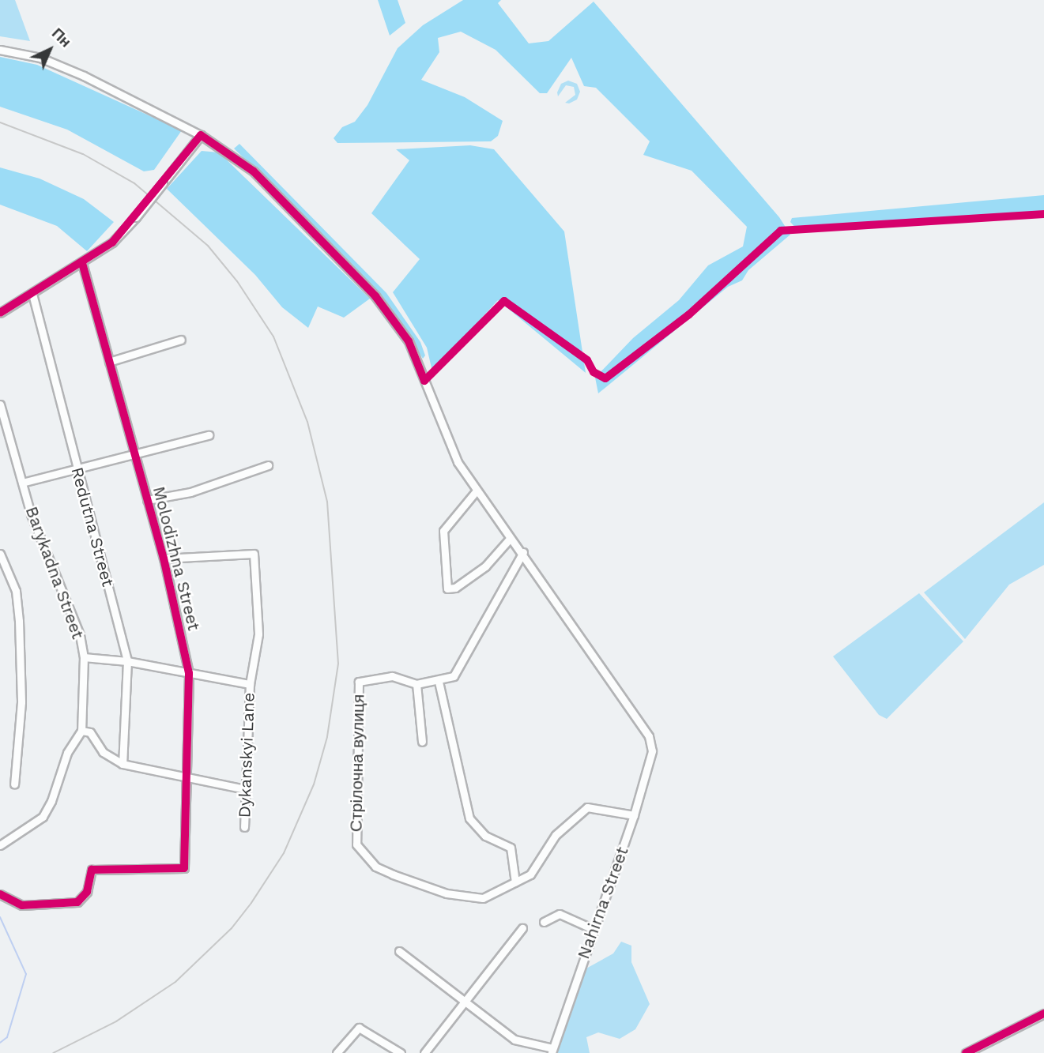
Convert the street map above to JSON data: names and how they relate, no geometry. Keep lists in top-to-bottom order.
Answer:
{
  "streets": {
    "street": [
      "Redutna Street",
      "Molodizhna Street",
      "Barykadna Street",
      "Dykanskyi Lane",
      "Стрілочна вулиця",
      "Nahirna Street"
    ]
  },
  "crossings": [
    ["Molodizhna Street", "Dykanskyi Lane"],
    ["Стрілочна вулиця", "Nahirna Street"]
  ],
  "north": "top right"
}
